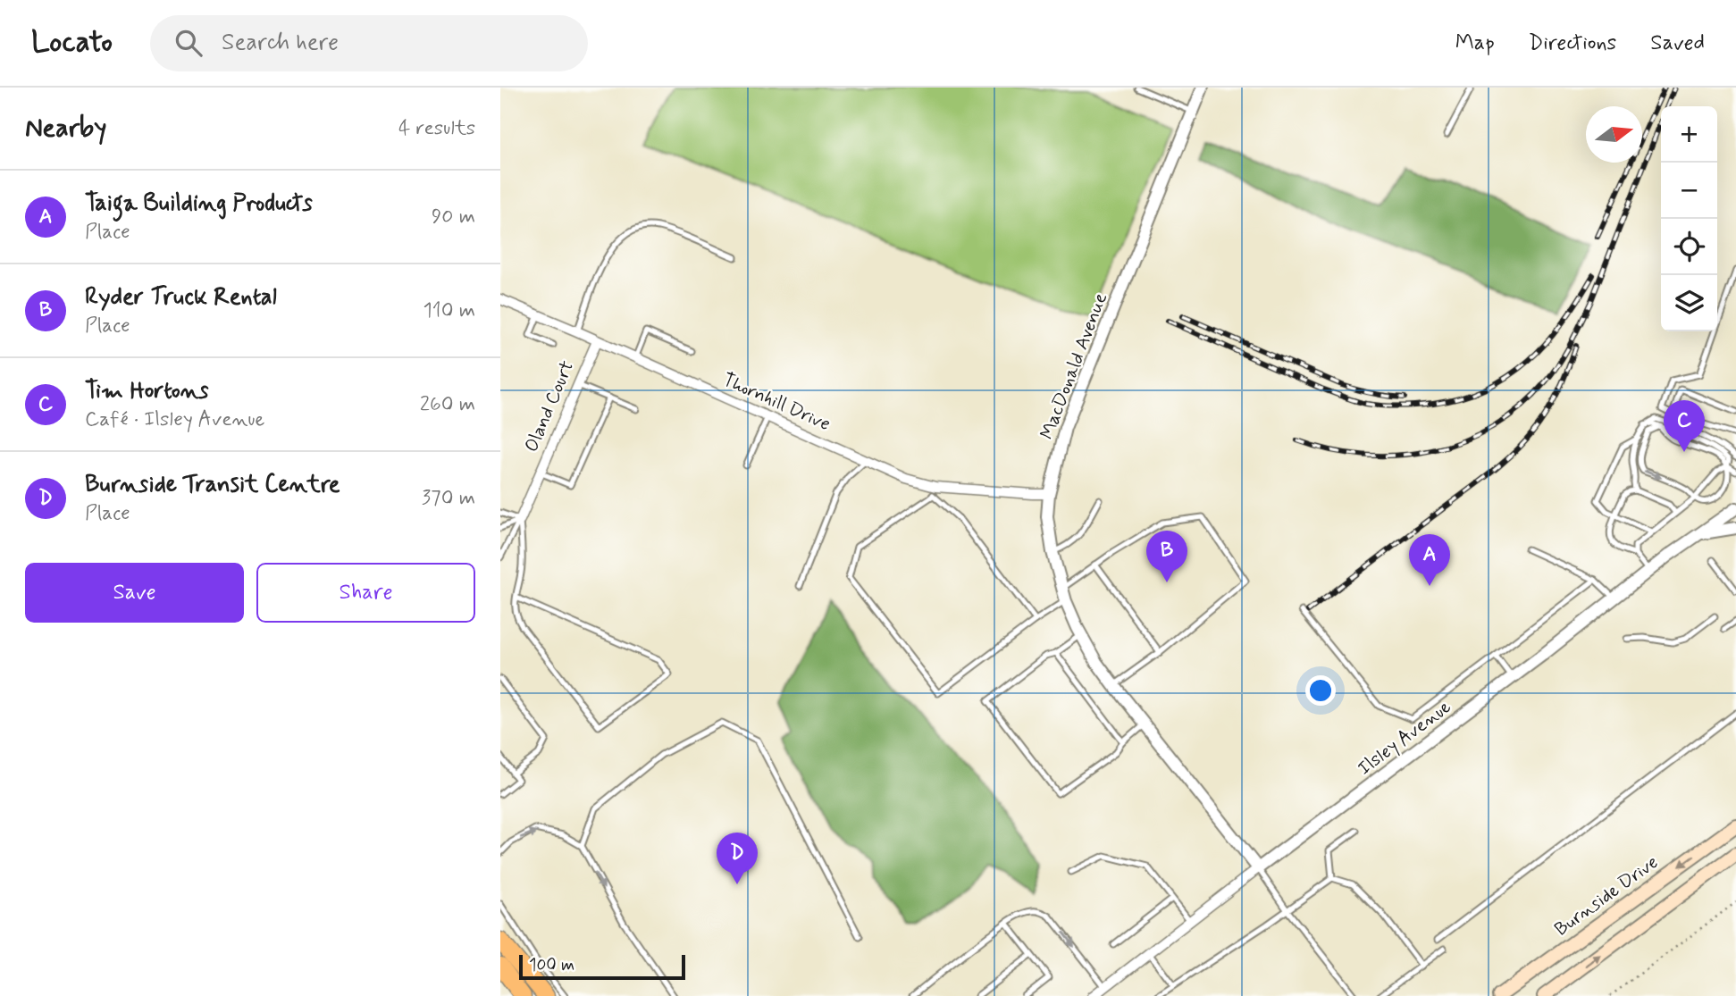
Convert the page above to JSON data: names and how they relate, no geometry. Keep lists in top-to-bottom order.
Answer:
{
  "streets": {
    "main road": ["Burnside Drive"],
    "street": [
      "MacDonald Avenue",
      "Thornhill Drive",
      "Oland Court",
      "Ilsley Avenue"
    ]
  },
  "crossings": [
    ["MacDonald Avenue", "Thornhill Drive"],
    ["MacDonald Avenue", "Ilsley Avenue"],
    ["Thornhill Drive", "Oland Court"]
  ],
  "scale_bar": "100 m",
  "north": "right",
  "page": {
    "header": "Locato",
    "search": "Search here",
    "nav": ["Map", "Directions", "Saved"],
    "heading": ["Nearby", "4 results"],
    "map_buttons": ["+", "−"],
    "list": [
      {
        "mark": "A",
        "name": "Taiga Building Products",
        "note": "Place",
        "value": "90 m"
      },
      {
        "mark": "B",
        "name": "Ryder Truck Rental",
        "note": "Place",
        "value": "110 m"
      },
      {
        "mark": "C",
        "name": "Tim Hortons",
        "note": "Café · Ilsley Avenue",
        "value": "260 m"
      },
      {
        "mark": "D",
        "name": "Burnside Transit Centre",
        "note": "Place",
        "value": "370 m"
      }
    ],
    "pins": [
      "C",
      "B",
      "A",
      "D"
    ],
    "buttons": ["Save", "Share"],
    "scale": "100 m"
  }
}
